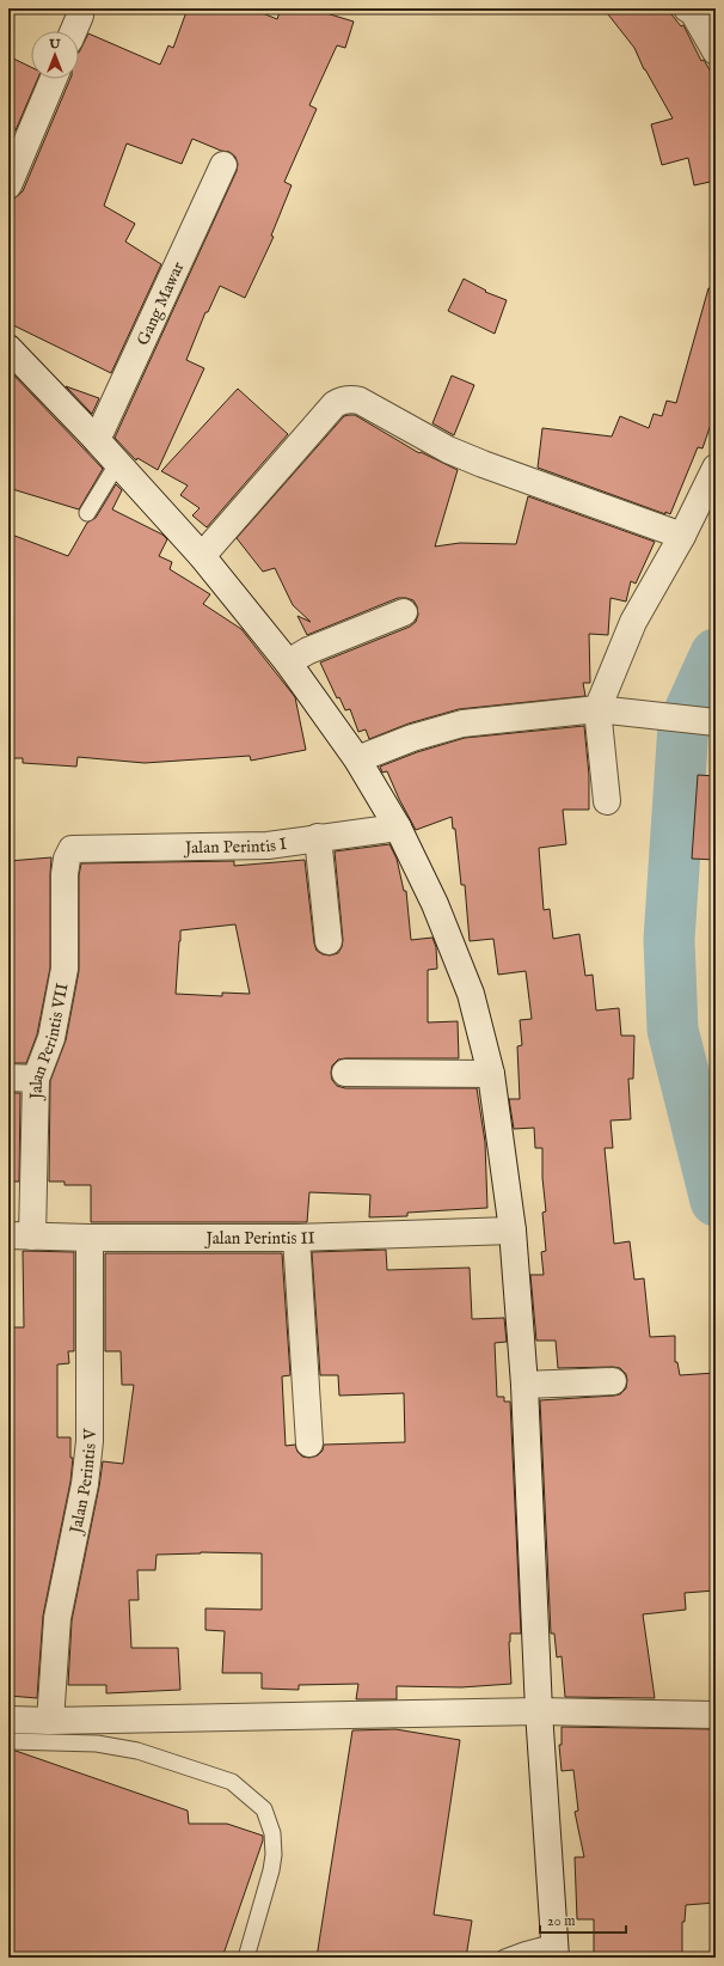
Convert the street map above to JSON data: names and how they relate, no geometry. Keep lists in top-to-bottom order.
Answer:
{
  "streets": {
    "street": [
      "Gang Mawar",
      "Jalan Perintis I",
      "Jalan Perintis VII",
      "Jalan Perintis II",
      "Jalan Perintis V"
    ]
  },
  "crossings": [
    ["Jalan Perintis I", "Jalan Perintis VII"],
    ["Jalan Perintis VII", "Jalan Perintis II"],
    ["Jalan Perintis II", "Jalan Perintis V"]
  ],
  "scale_bar": "20 m",
  "north": "top"
}
